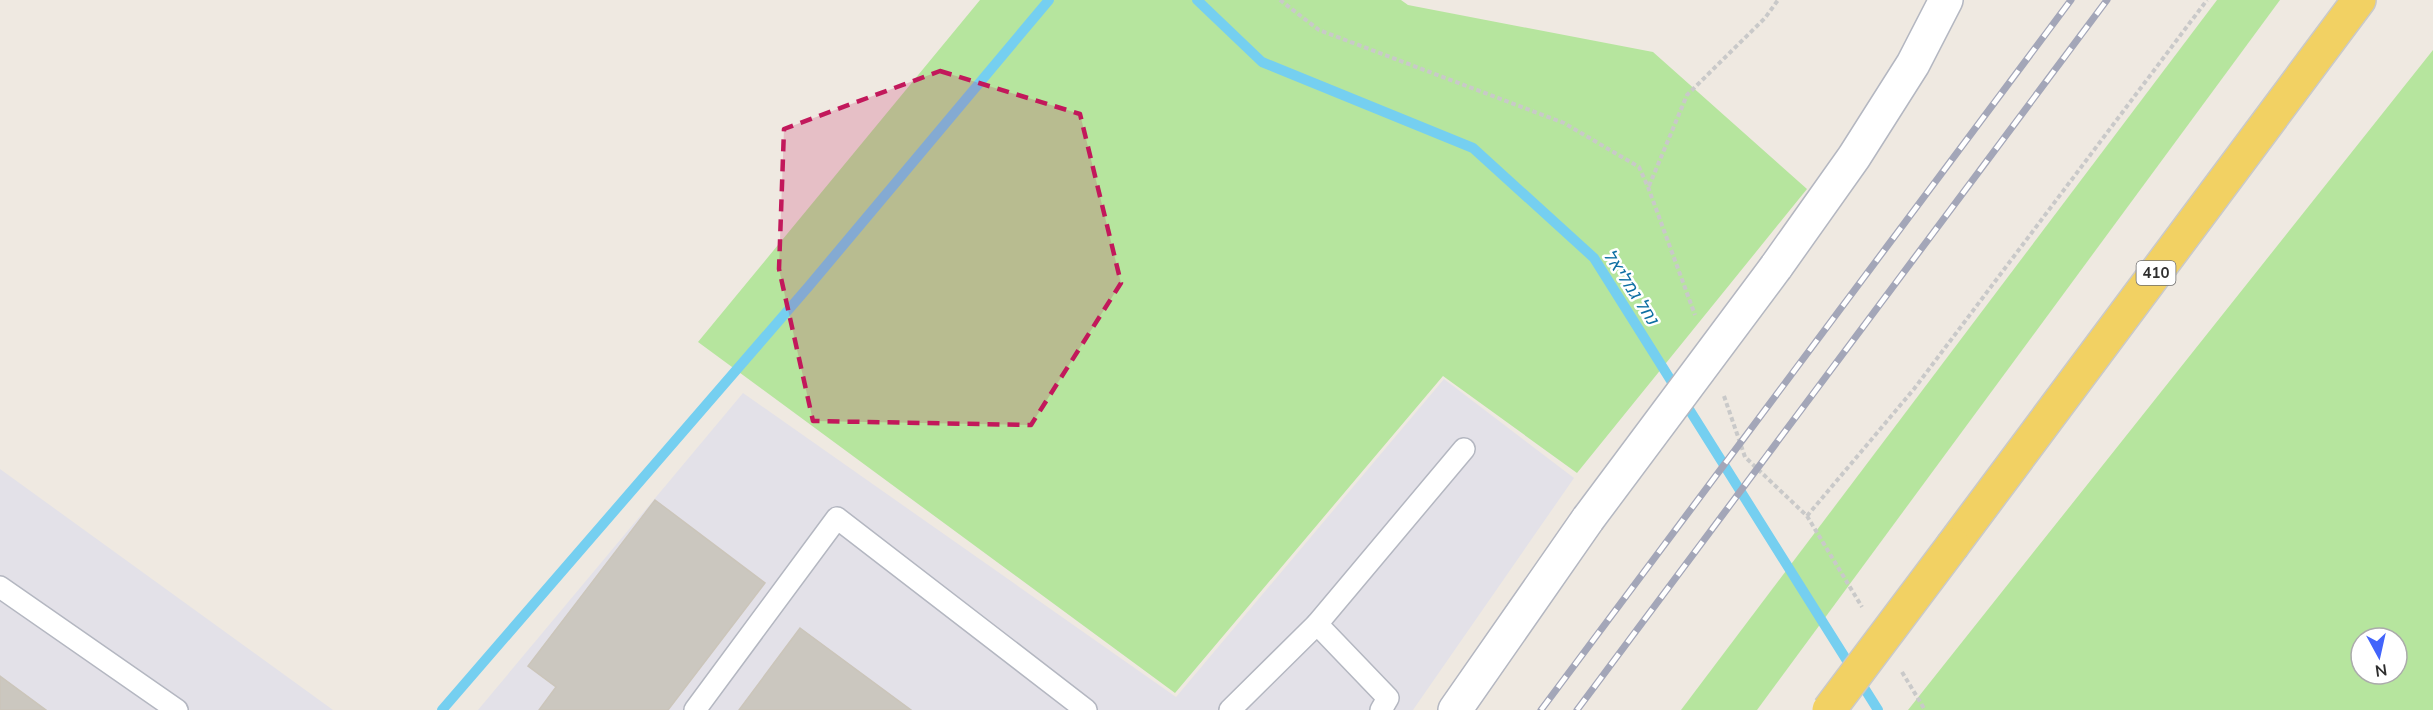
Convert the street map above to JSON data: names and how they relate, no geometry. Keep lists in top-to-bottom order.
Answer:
{
  "streets": {
    "main road": ["410"]
  },
  "water": ["נחל גמליאל"],
  "north": "bottom"
}
